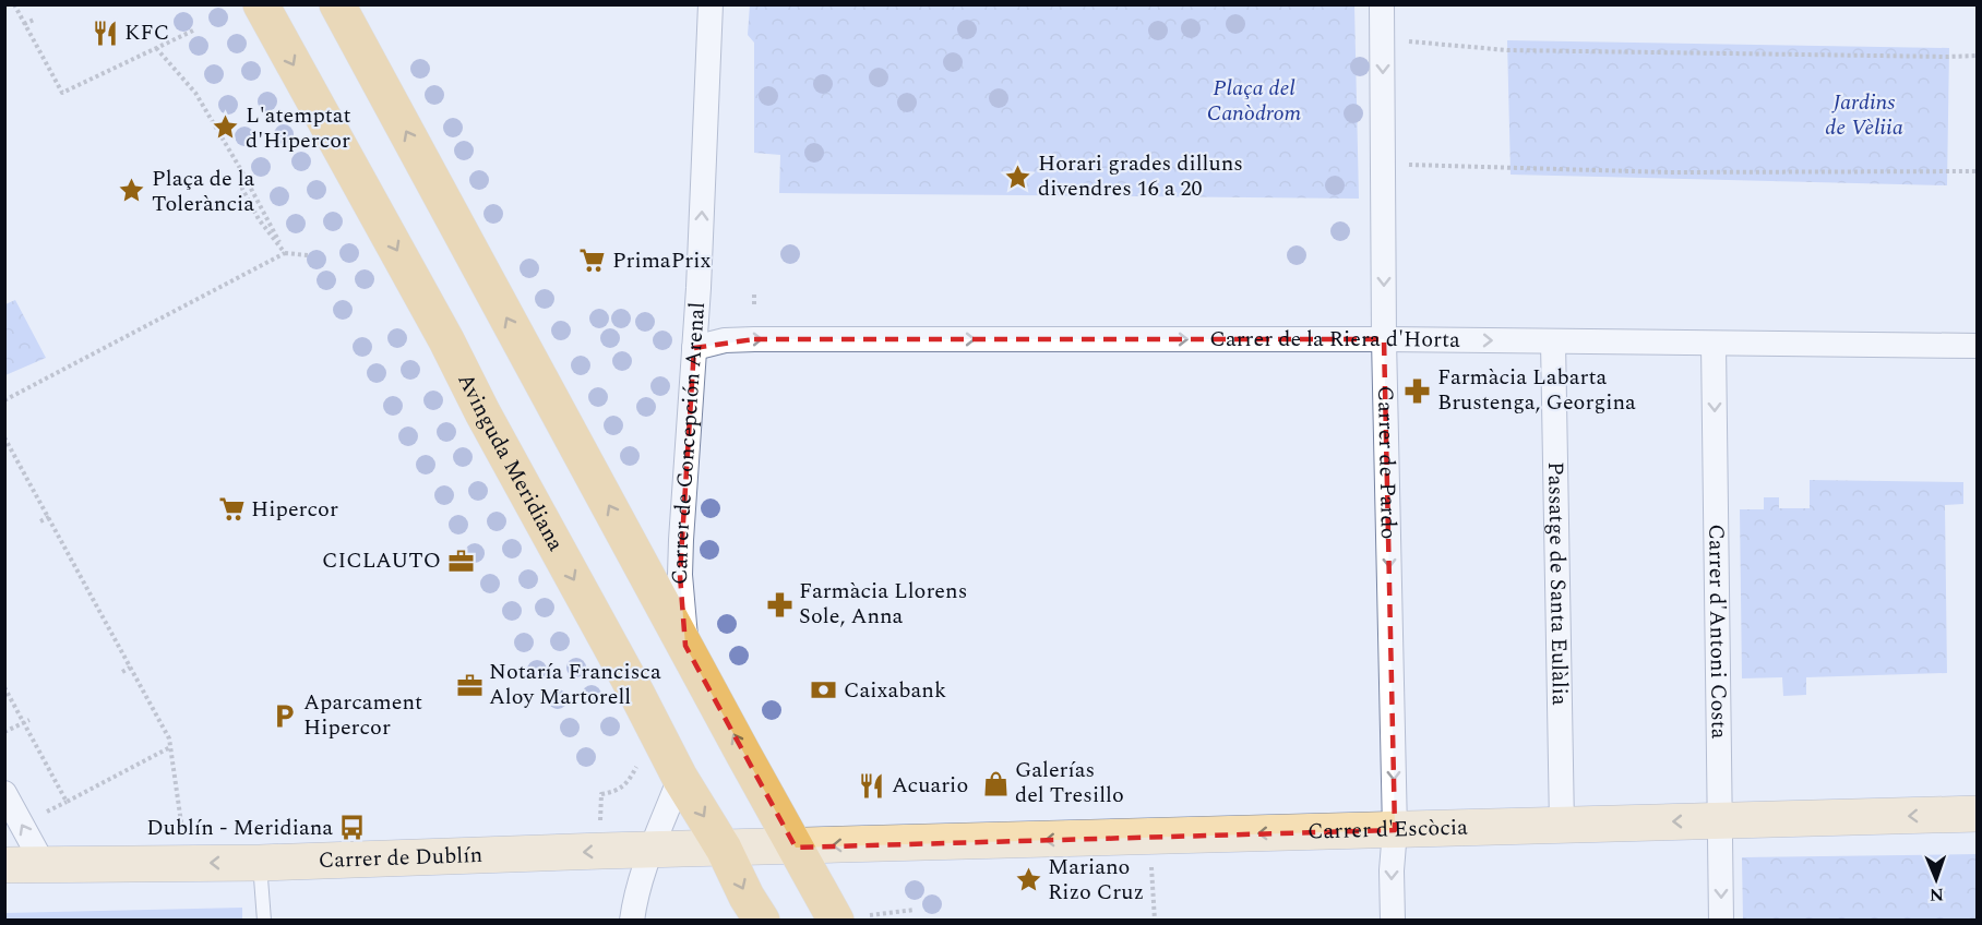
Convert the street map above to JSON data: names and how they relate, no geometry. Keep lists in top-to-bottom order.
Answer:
{
  "streets": {
    "main road": ["Avinguda Meridiana", "Carrer d'Escòcia", "Carrer de Dublín"],
    "street": [
      "Carrer de la Riera d'Horta",
      "Carrer de Concepción Arenal",
      "Carrer de Pardo",
      "Passatge de Santa Eulàlia",
      "Carrer d'Antoni Costa"
    ]
  },
  "crossings": [
    ["Carrer de la Riera d'Horta", "Carrer de Concepción Arenal"],
    ["Carrer de la Riera d'Horta", "Carrer de Pardo"],
    ["Carrer de la Riera d'Horta", "Passatge de Santa Eulàlia"],
    ["Carrer de la Riera d'Horta", "Carrer d'Antoni Costa"],
    ["Avinguda Meridiana", "Carrer de Dublín"],
    ["Carrer de Pardo", "Carrer d'Escòcia"],
    ["Passatge de Santa Eulàlia", "Carrer d'Escòcia"],
    ["Carrer d'Antoni Costa", "Carrer d'Escòcia"],
    ["Carrer d'Escòcia", "Carrer de Dublín"]
  ],
  "one_way": [
    "Carrer de la Riera d'Horta",
    "Carrer de Concepción Arenal",
    "Carrer de Pardo",
    "Carrer d'Antoni Costa",
    "Carrer d'Escòcia",
    "Carrer de Dublín"
  ],
  "parks": ["Plaça del Canòdrom", "Jardins de Vèliia"],
  "places": {
    "restaurant": ["KFC", "Acuario"],
    "place": [
      "L'atemptat d'Hipercor",
      "Horari grades dilluns divendres 16 a 20",
      "Plaça de la Tolerància",
      "Mariano Rizo Cruz"
    ],
    "supermarket": ["PrimaPrix", "Hipercor"],
    "pharmacy": ["Farmàcia Labarta Brustenga, Georgina", "Farmàcia Llorens Sole, Anna"],
    "office": ["CICLAUTO", "Notaría Francisca Aloy Martorell"],
    "bank": ["Caixabank"],
    "parking": ["Aparcament Hipercor"],
    "shop": ["Galerías del Tresillo"],
    "bus stop": ["Dublín - Meridiana"]
  },
  "north": "bottom"
}
